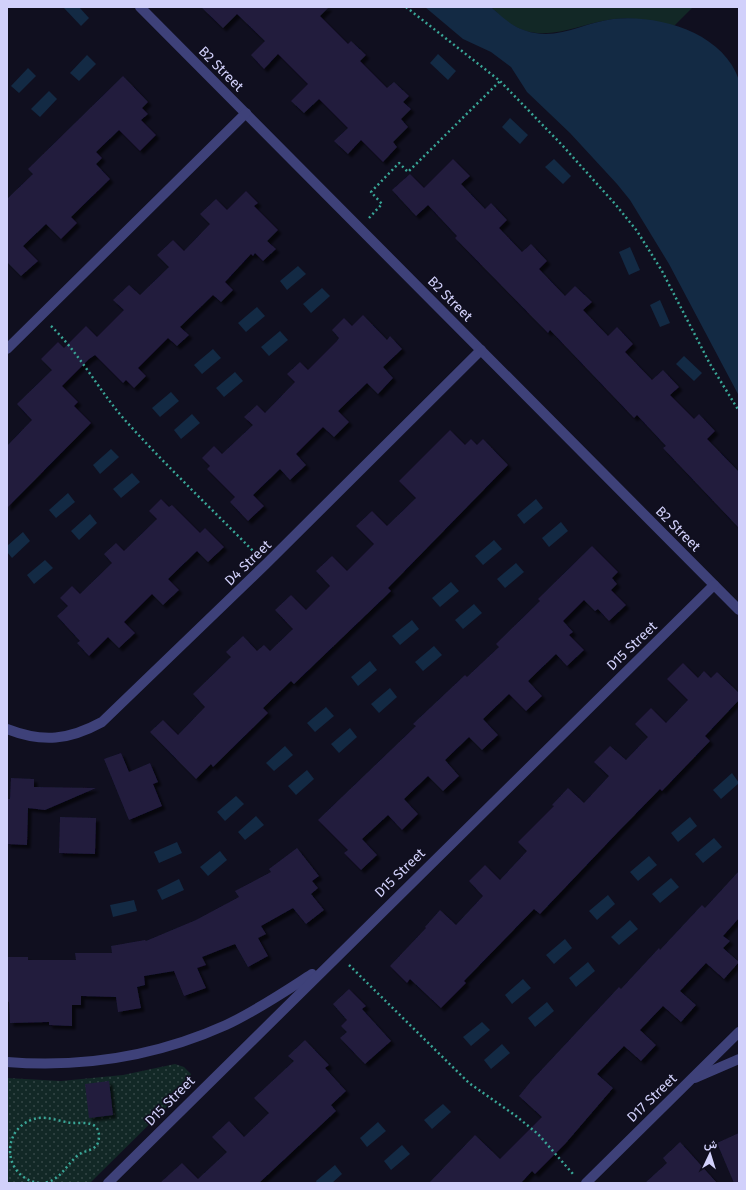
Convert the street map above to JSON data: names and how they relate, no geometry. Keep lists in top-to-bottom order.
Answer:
{
  "streets": {
    "street": [
      "B2 Street",
      "D4 Street",
      "D15 Street",
      "D17 Street"
    ]
  },
  "crossings": [
    ["B2 Street", "D4 Street"],
    ["B2 Street", "D15 Street"]
  ],
  "north": "top"
}
